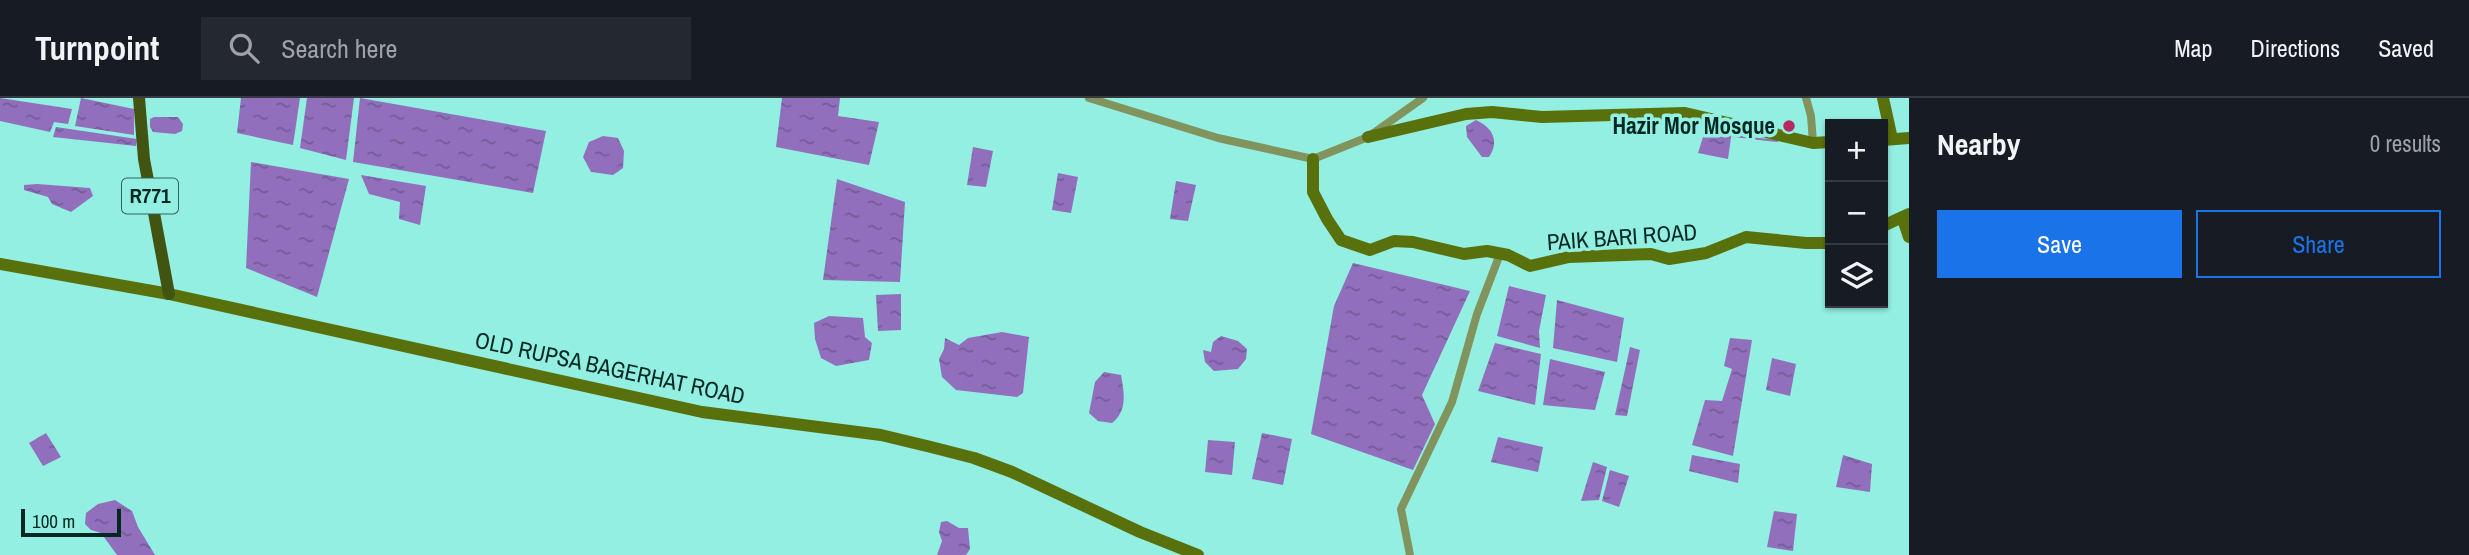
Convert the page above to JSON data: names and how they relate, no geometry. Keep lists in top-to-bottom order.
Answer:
{
  "streets": {
    "main road": ["R771"],
    "street": ["PAIK BARI ROAD", "OLD RUPSA BAGERHAT ROAD"]
  },
  "crossings": [
    ["R771", "OLD RUPSA BAGERHAT ROAD"]
  ],
  "places": ["Hazir Mor Mosque"],
  "scale_bar": "100 m",
  "page": {
    "header": "Turnpoint",
    "search": "Search here",
    "nav": ["Map", "Directions", "Saved"],
    "heading": ["Nearby", "0 results"],
    "map_buttons": ["+", "−"],
    "buttons": ["Save", "Share"],
    "scale": "100 m"
  }
}
